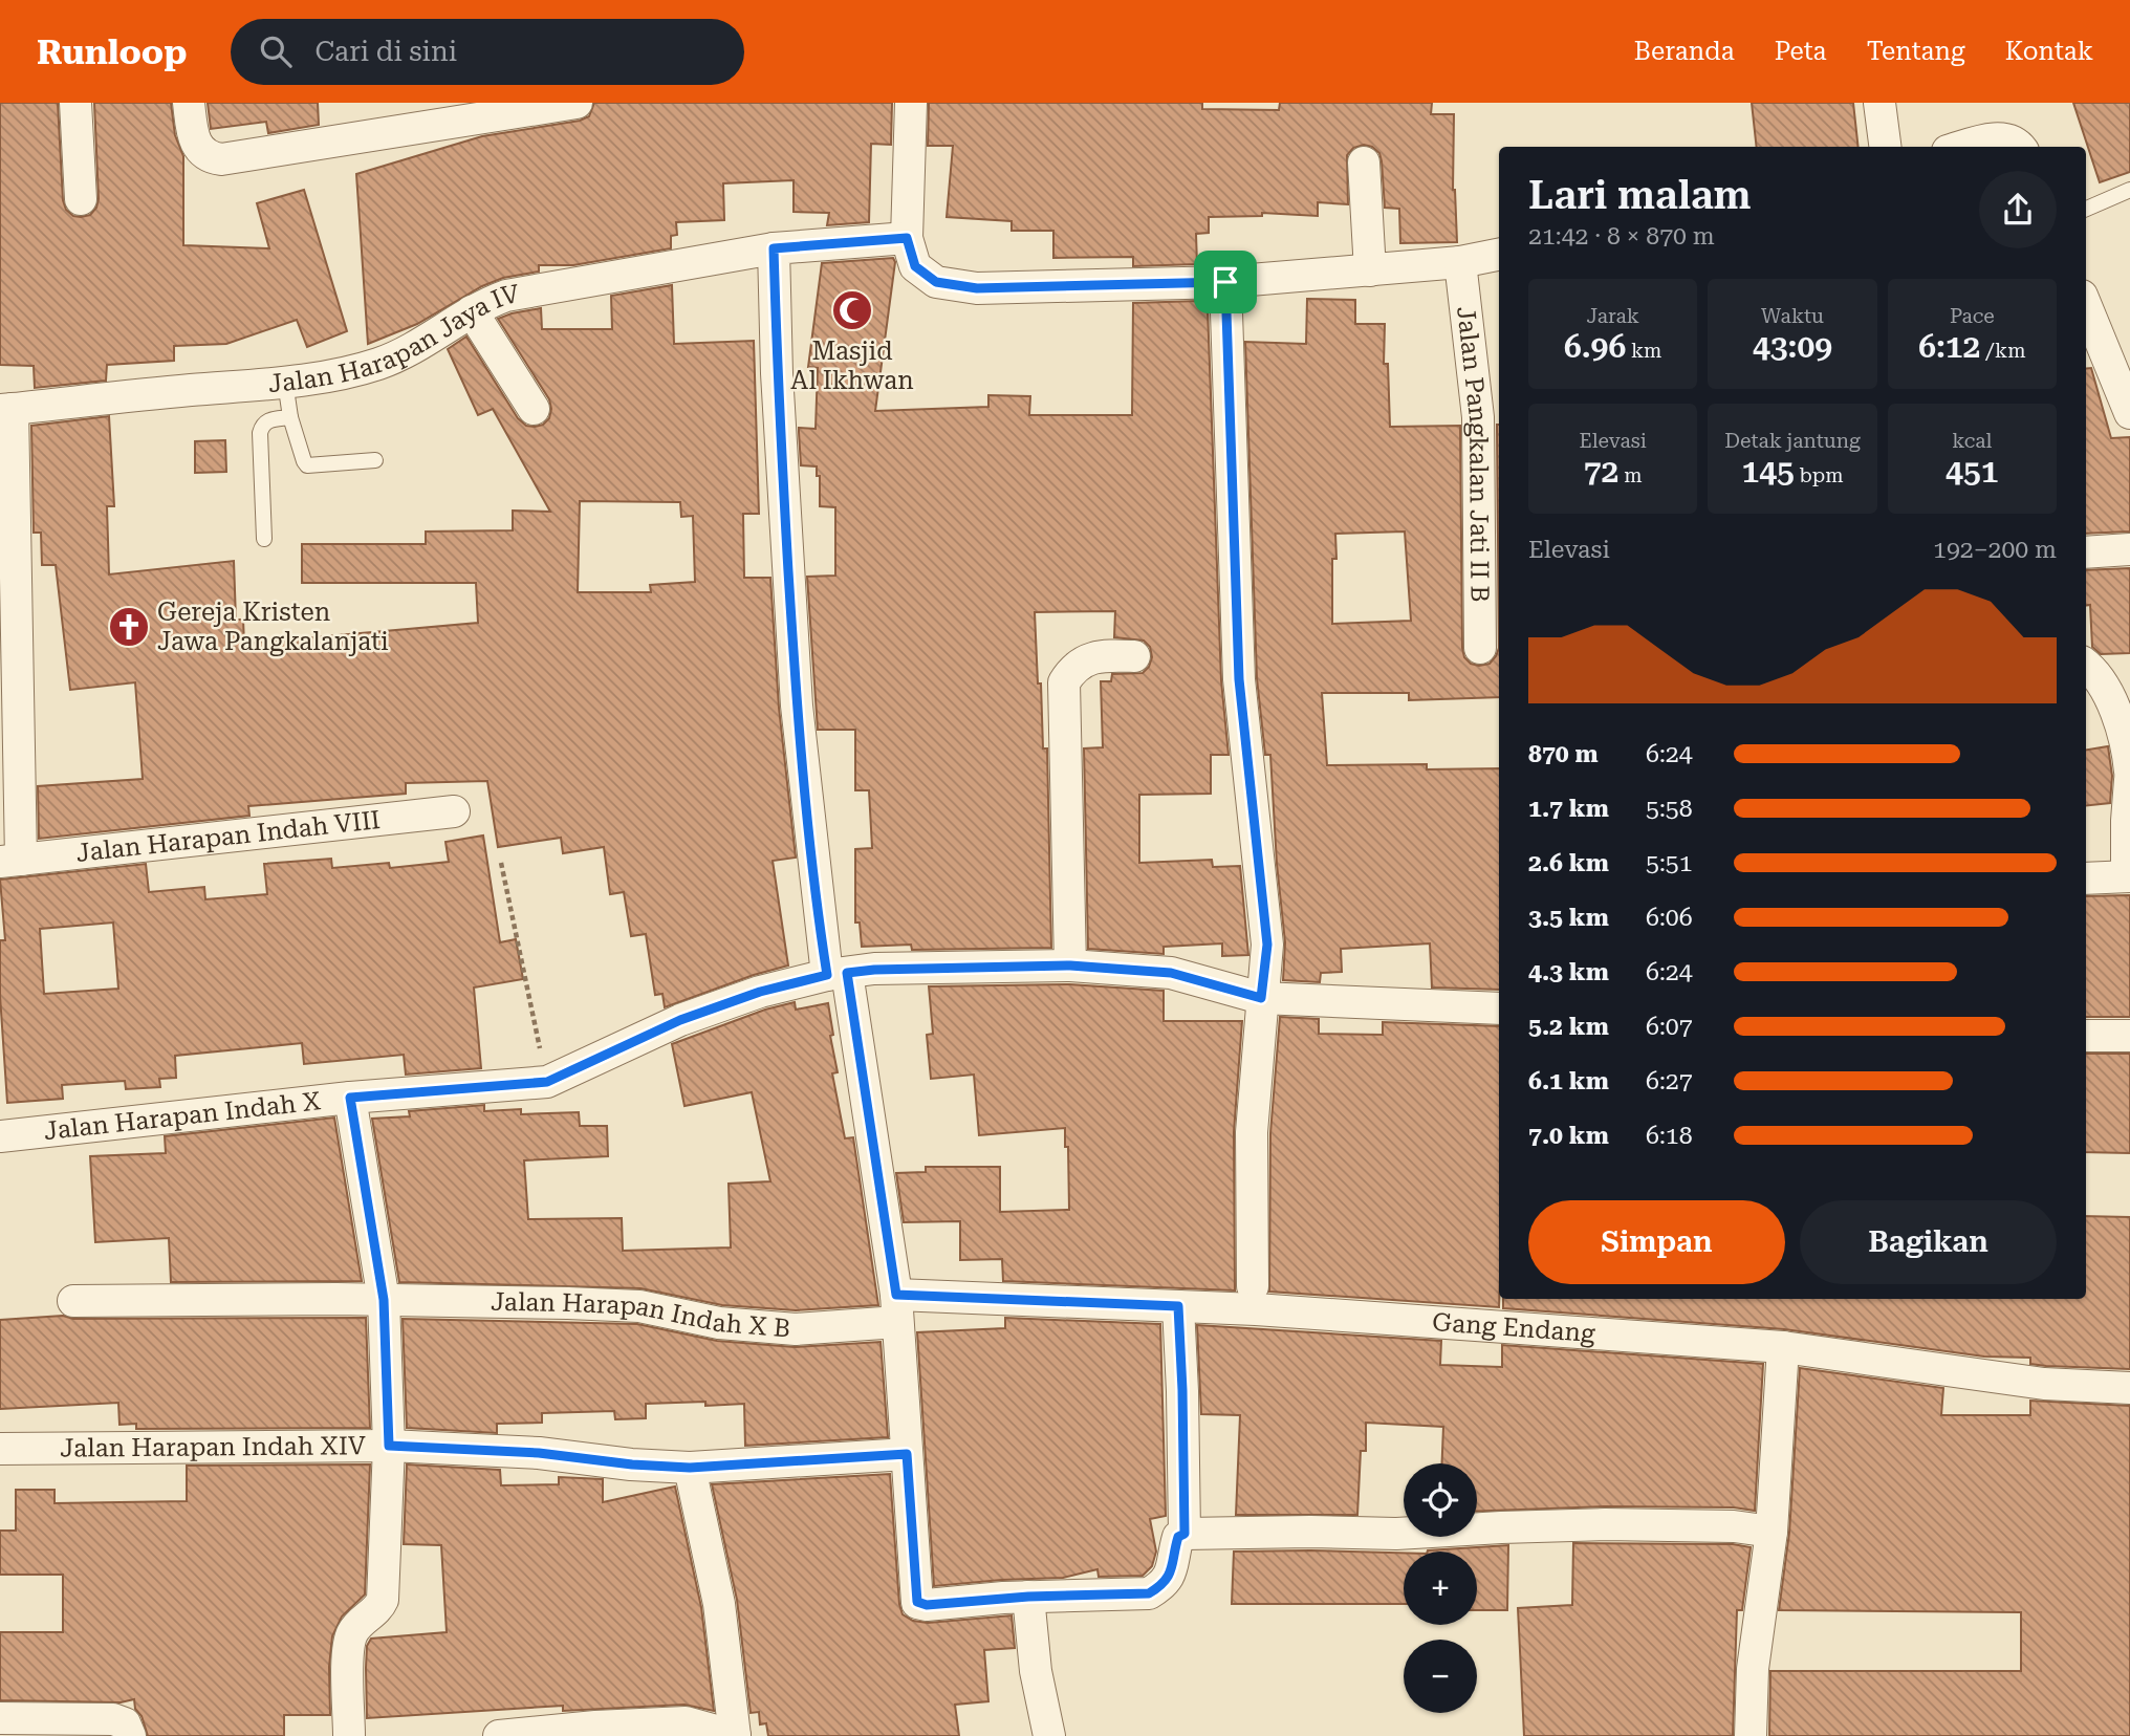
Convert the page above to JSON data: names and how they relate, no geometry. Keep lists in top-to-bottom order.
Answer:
{
  "streets": {
    "street": [
      "Jalan Harapan Jaya IV",
      "Jalan Pangkalan Jati II B",
      "Jalan Harapan Indah VIII",
      "Jalan Harapan Indah X",
      "Jalan Harapan Indah X B",
      "Gang Endang",
      "Jalan Harapan Indah XIV"
    ]
  },
  "crossings": [
    ["Jalan Harapan Indah X B", "Gang Endang"]
  ],
  "places": {
    "mosque": ["Masjid Al Ikhwan"],
    "church": ["Gereja Kristen Jawa Pangkalanjati"]
  },
  "page": {
    "header": "Runloop",
    "search": "Cari di sini",
    "nav": [
      "Beranda",
      "Peta",
      "Tentang",
      "Kontak"
    ],
    "heading": ["Lari malam", "21:42 · 8 × 870 m"],
    "stats": [
      ["Jarak", "6.96 km"],
      ["Waktu", "43:09"],
      ["Pace", "6:12 /km"],
      ["Elevasi", "72 m"],
      ["Detak jantung", "145 bpm"],
      ["kcal", "451"]
    ],
    "chart": ["Elevasi", "192–200 m"],
    "list": [
      {
        "name": "870 m",
        "note": "6:24"
      },
      {
        "name": "1.7 km",
        "note": "5:58"
      },
      {
        "name": "2.6 km",
        "note": "5:51"
      },
      {
        "name": "3.5 km",
        "note": "6:06"
      },
      {
        "name": "4.3 km",
        "note": "6:24"
      },
      {
        "name": "5.2 km",
        "note": "6:07"
      },
      {
        "name": "6.1 km",
        "note": "6:27"
      },
      {
        "name": "7.0 km",
        "note": "6:18"
      }
    ],
    "buttons": ["Simpan", "Bagikan"],
    "map_buttons": ["+", "−"]
  }
}
